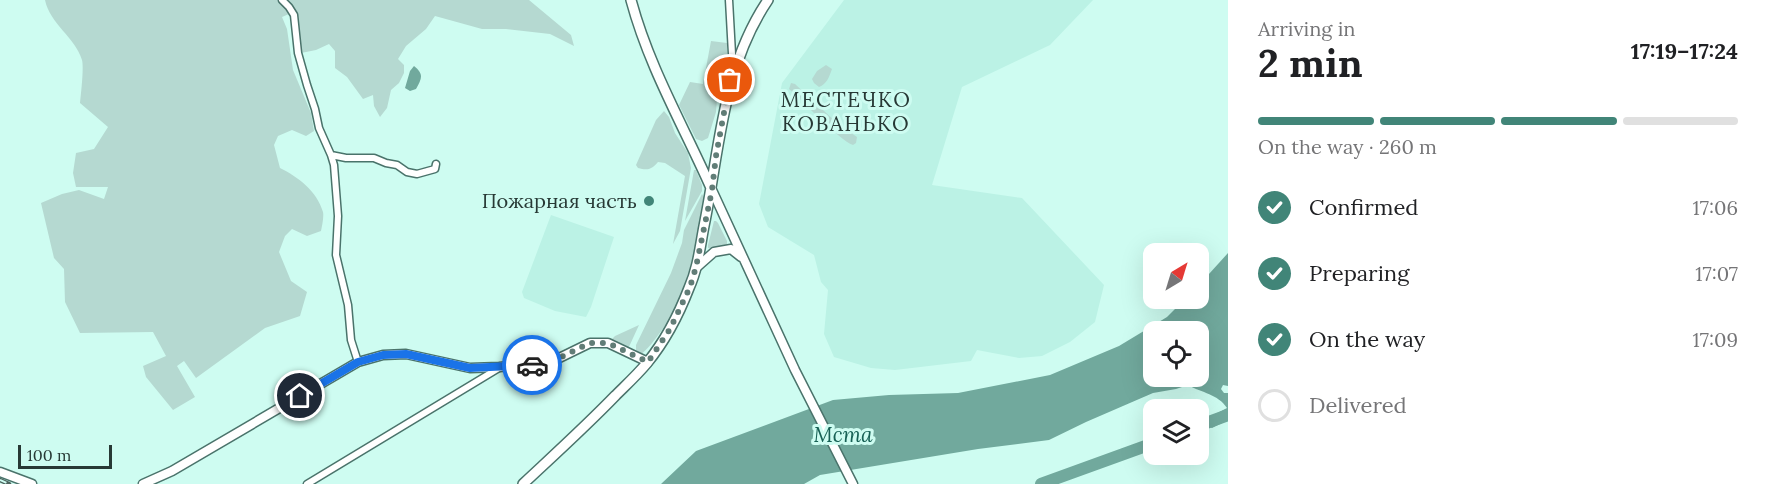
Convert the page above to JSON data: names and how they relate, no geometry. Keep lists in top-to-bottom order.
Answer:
{
  "districts": ["МЕСТЕЧКО КОВАНЬКО"],
  "water": ["Мста"],
  "places": ["Пожарная часть"],
  "scale_bar": "100 m",
  "north": "top right",
  "page": {
    "heading": ["2 min", "Arriving in", "17:19–17:24"],
    "bar": "On the way · 260 m",
    "list": [
      ["Confirmed", "17:06"],
      ["Preparing", "17:07"],
      ["On the way", "17:09"],
      "Delivered"
    ],
    "scale": "100 m"
  }
}
